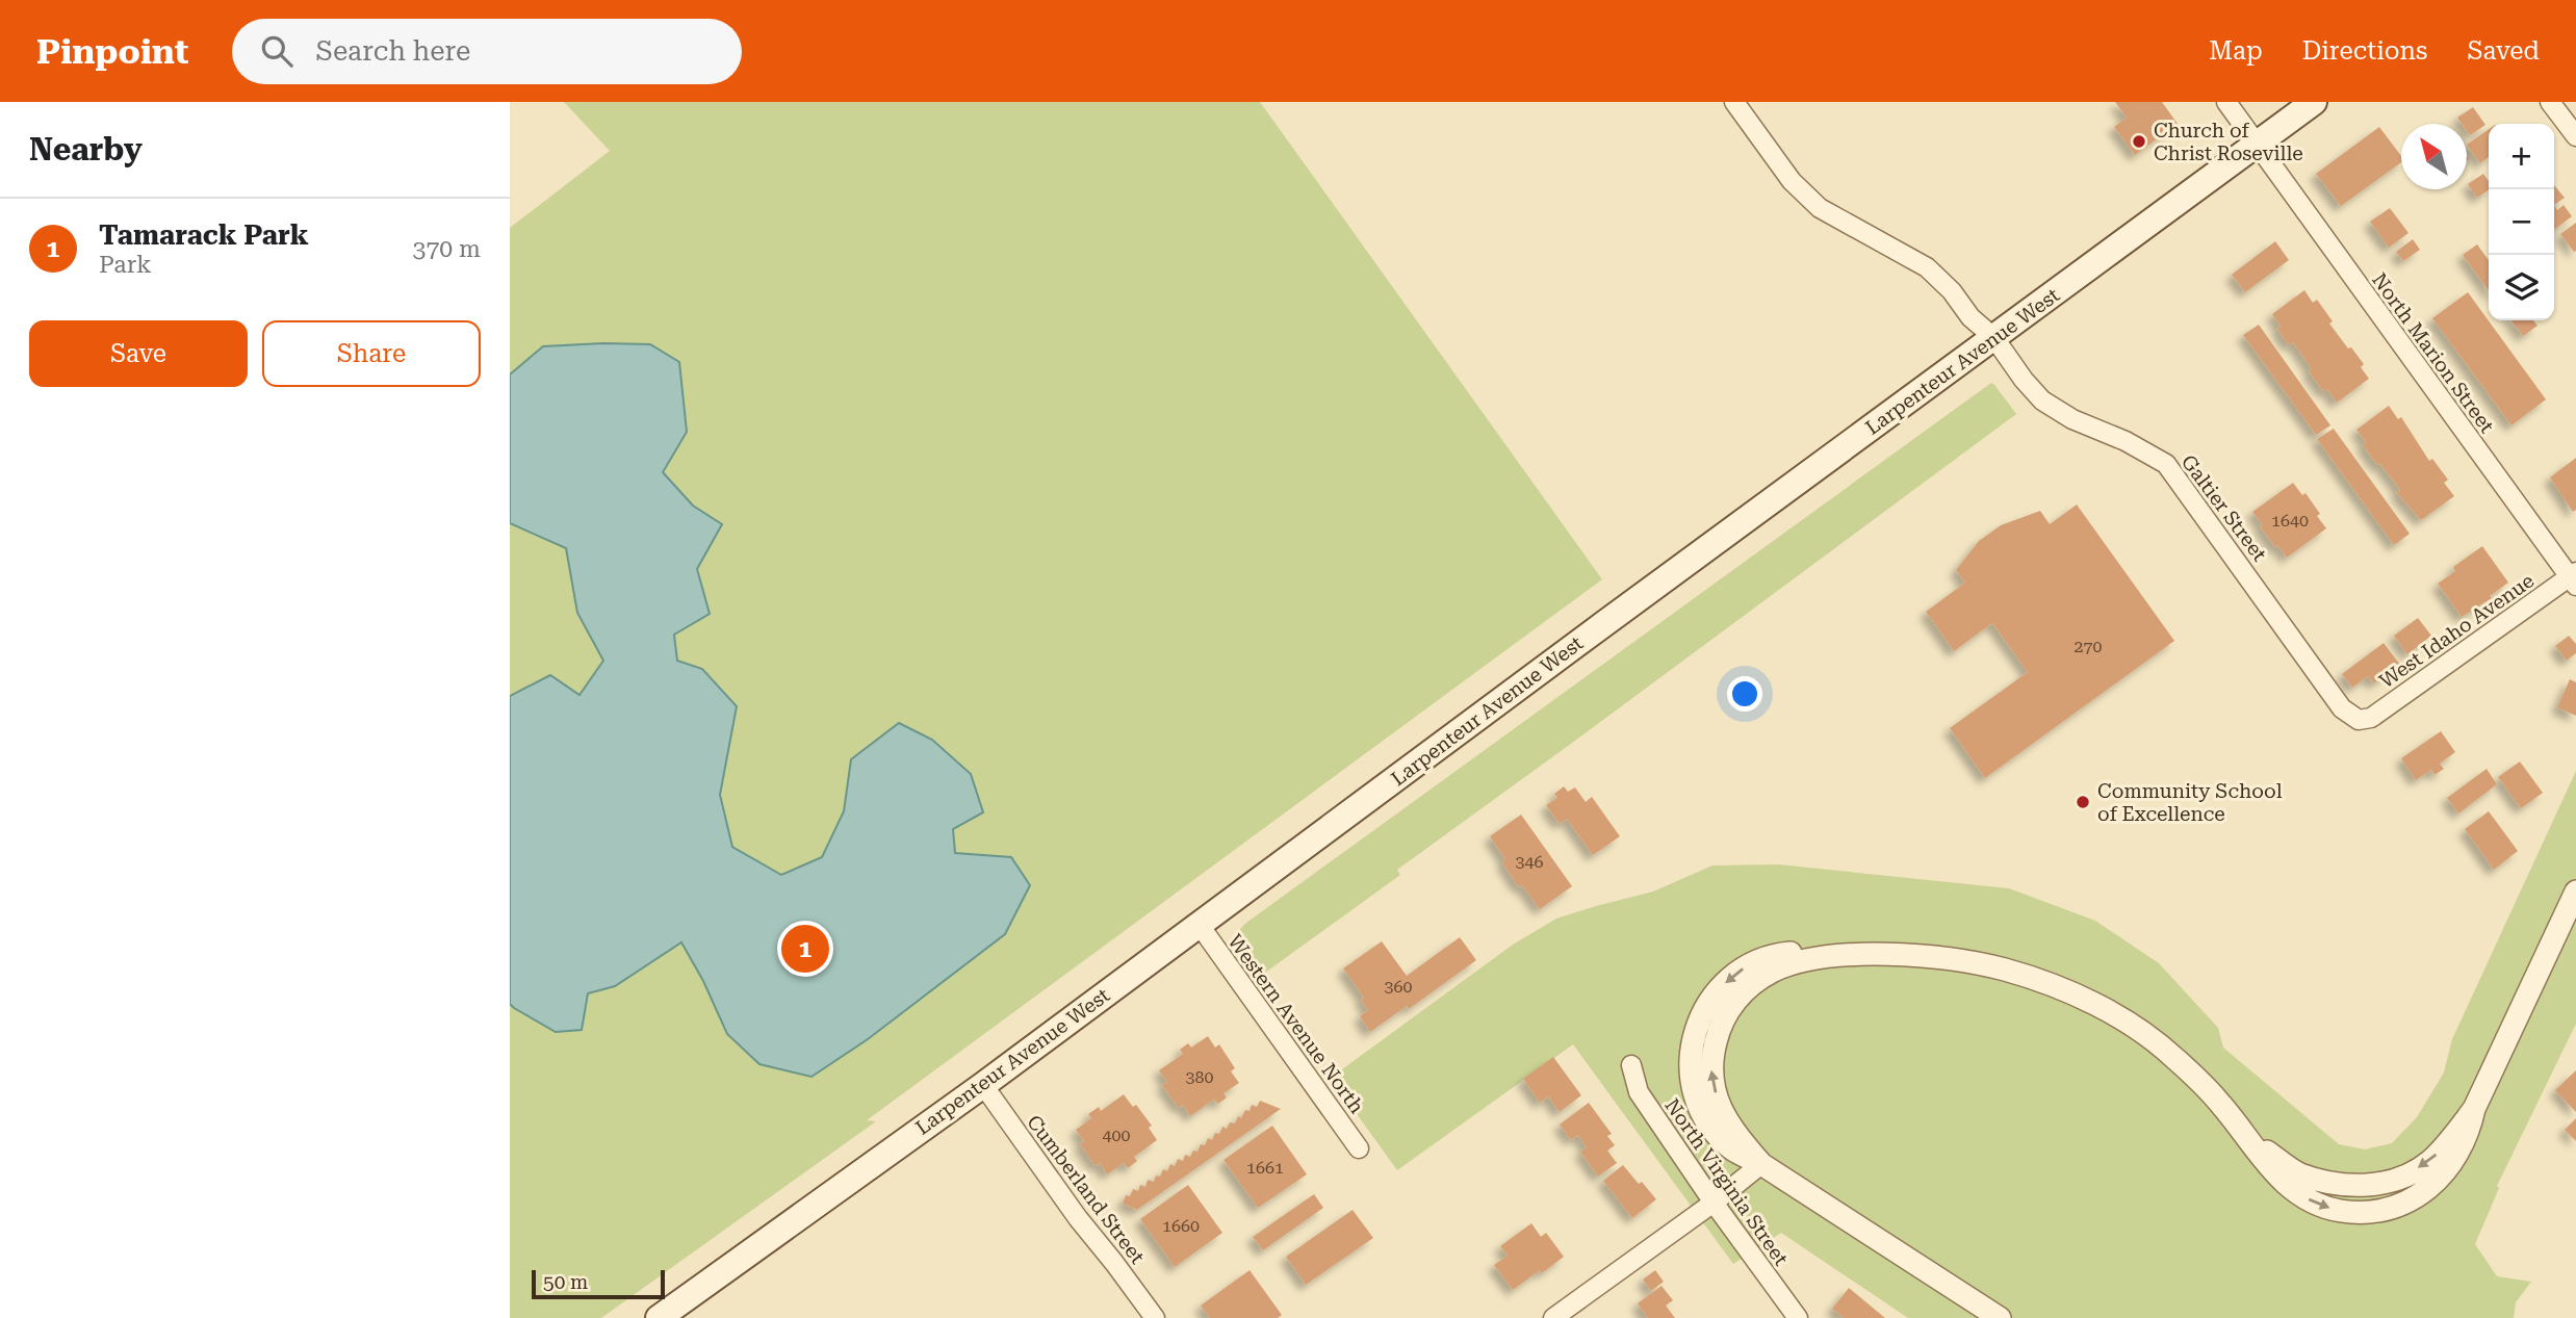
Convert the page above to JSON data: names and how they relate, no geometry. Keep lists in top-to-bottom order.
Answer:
{
  "streets": {
    "main road": ["Larpenteur Avenue West"],
    "street": [
      "North Marion Street",
      "Galtier Street",
      "West Idaho Avenue",
      "Western Avenue North",
      "North Virginia Street",
      "Cumberland Street"
    ]
  },
  "crossings": [
    ["North Marion Street", "Larpenteur Avenue West"],
    ["North Marion Street", "West Idaho Avenue"],
    ["Larpenteur Avenue West", "Galtier Street"],
    ["Larpenteur Avenue West", "Western Avenue North"],
    ["Larpenteur Avenue West", "Cumberland Street"],
    ["Galtier Street", "West Idaho Avenue"]
  ],
  "places": ["Church of Christ Roseville", "Community School of Excellence"],
  "house_numbers": [
    "1640",
    "270",
    "346",
    "360",
    "380",
    "400",
    "1661",
    "1660"
  ],
  "scale_bar": "50 m",
  "north": "top left",
  "page": {
    "header": "Pinpoint",
    "search": "Search here",
    "nav": ["Map", "Directions", "Saved"],
    "heading": "Nearby",
    "map_buttons": ["+", "−"],
    "list": [
      {
        "mark": "1",
        "name": "Tamarack Park",
        "note": "Park",
        "value": "370 m"
      }
    ],
    "buttons": ["Save", "Share"],
    "pins": "1",
    "scale": "50 m"
  }
}
